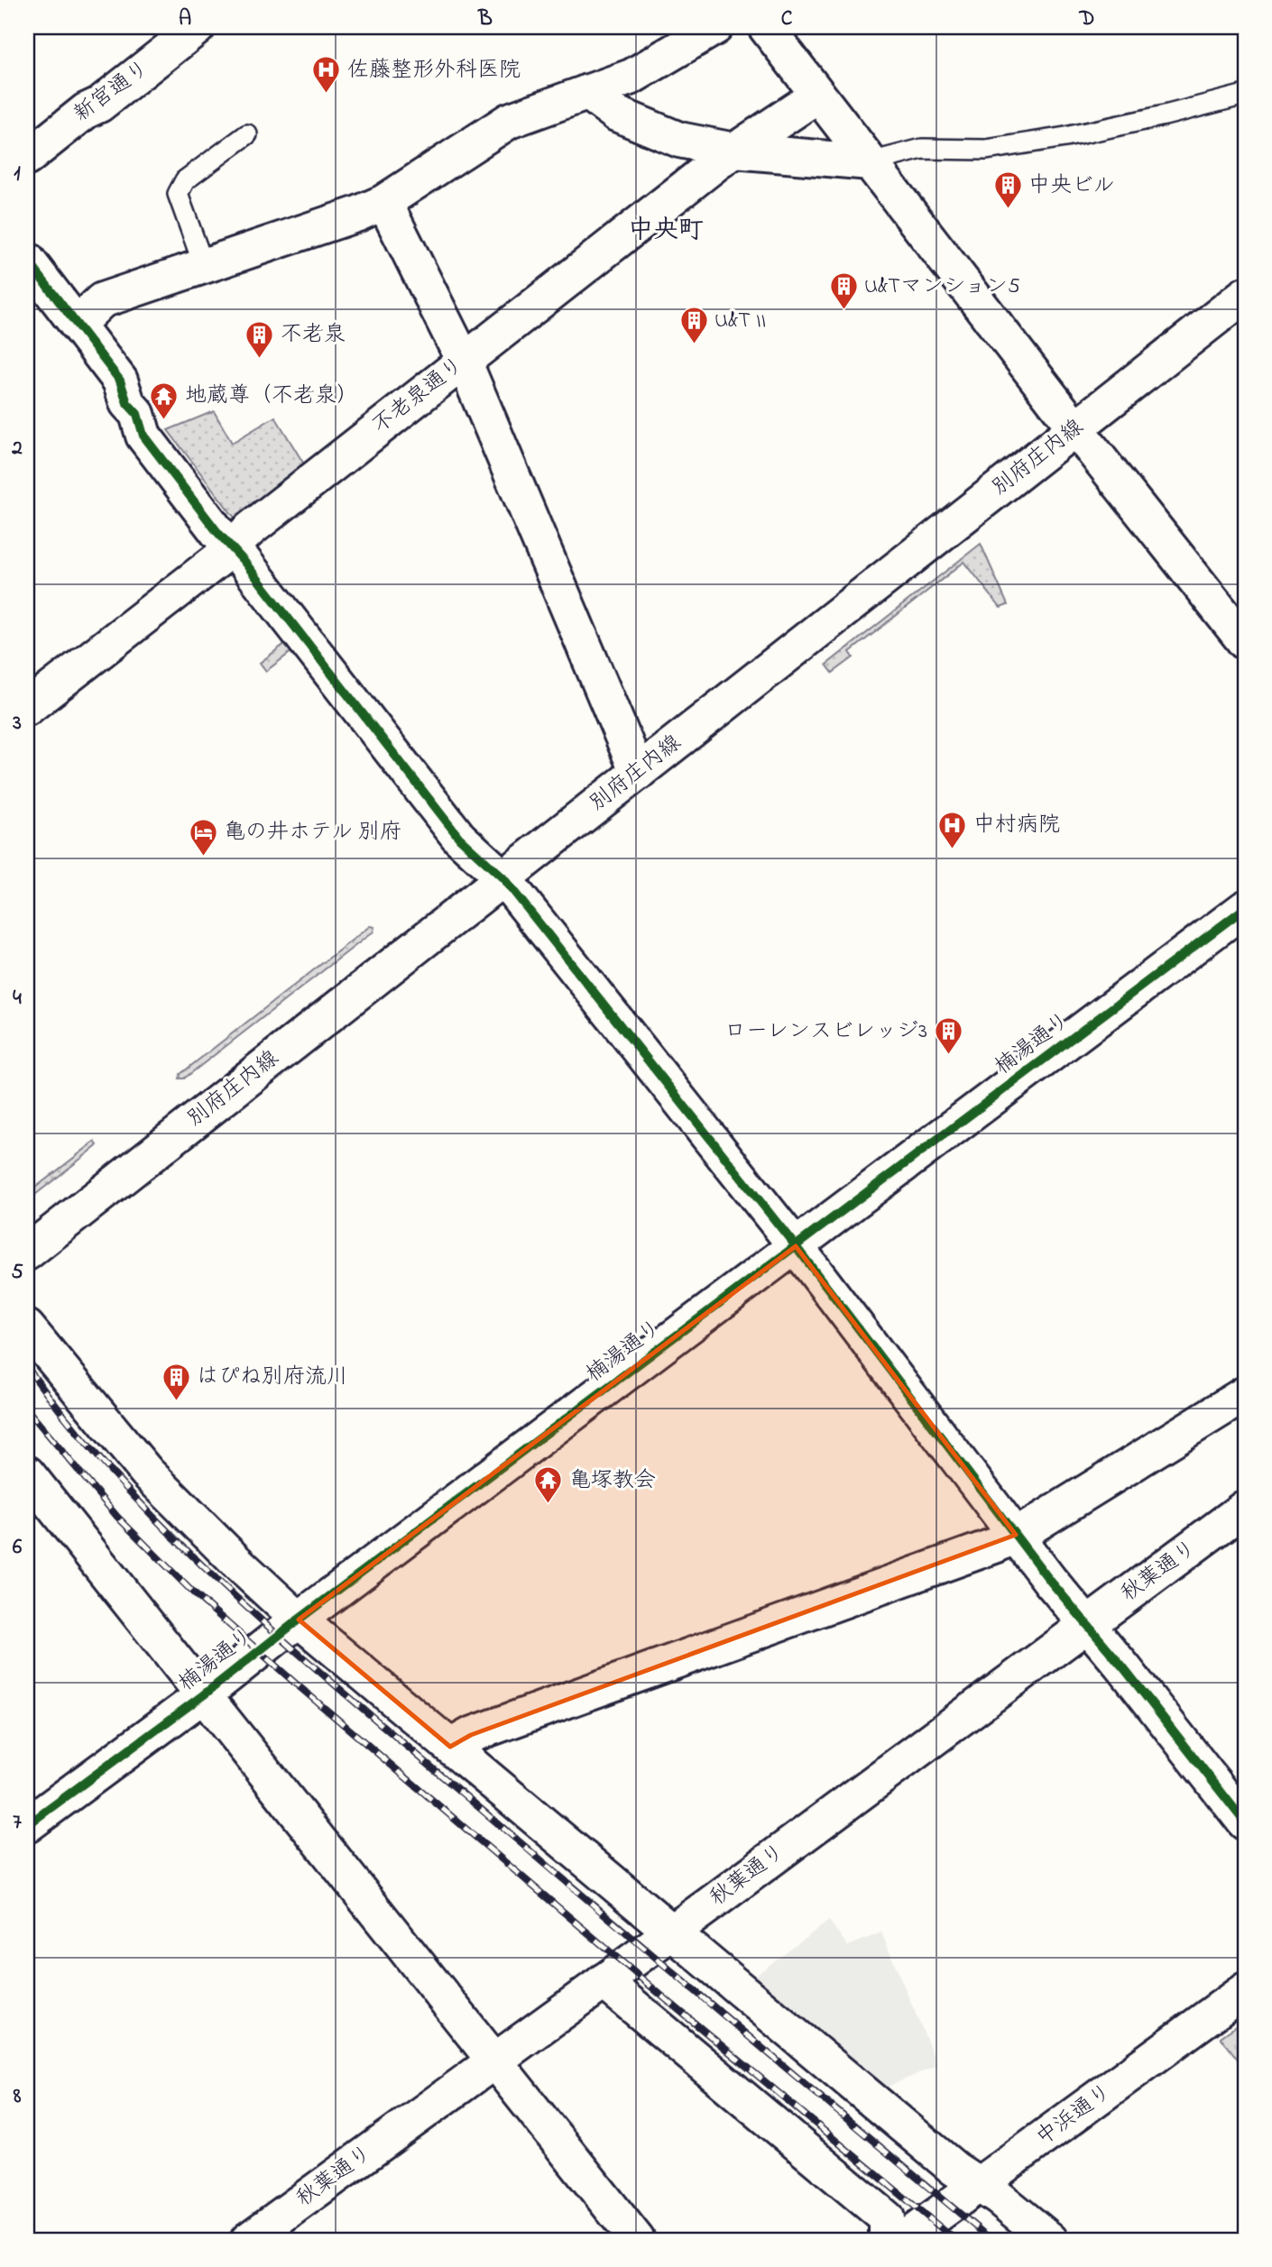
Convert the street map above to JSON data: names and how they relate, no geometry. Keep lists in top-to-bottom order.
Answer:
{
  "streets": {
    "street": [
      "新宮通り",
      "不老泉通り",
      "別府庄内線",
      "楠湯通り",
      "秋葉通り",
      "中浜通り"
    ]
  },
  "districts": ["中央町"],
  "places": {
    "hospital": ["佐藤整形外科医院", "中村病院"],
    "building": [
      "中央ビル",
      "U&Tマンション5",
      "U&T II",
      "不老泉",
      "ローレンスビレッジ3",
      "はぴね別府流川"
    ],
    "temple": ["地蔵尊（不老泉）", "亀塚教会"],
    "hotel": ["亀の井ホテル 別府"]
  },
  "grid": {
    "columns": [
      "A",
      "B",
      "C",
      "D"
    ],
    "rows": [
      "1",
      "2",
      "3",
      "4",
      "5",
      "6",
      "7",
      "8"
    ]
  }
}
